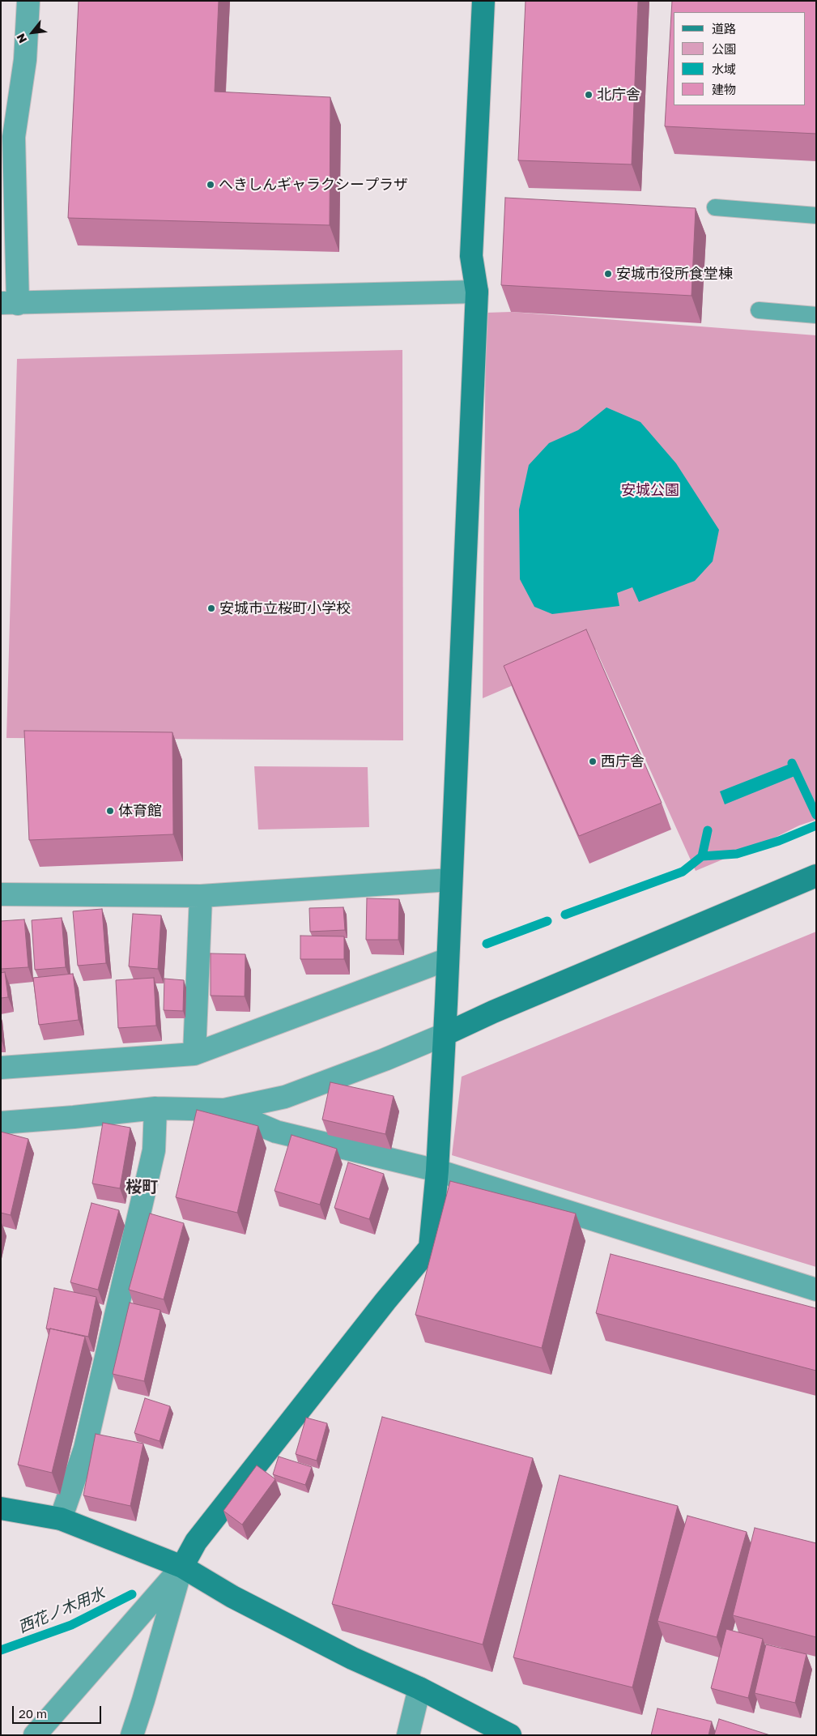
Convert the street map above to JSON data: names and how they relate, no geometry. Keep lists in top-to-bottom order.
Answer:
{
  "districts": ["桜町"],
  "water": ["西花ノ木用水"],
  "parks": ["安城公園"],
  "places": [
    "北庁舎",
    "へきしんギャラクシープラザ",
    "安城市役所食堂棟",
    "安城市立桜町小学校",
    "西庁舎",
    "体育館"
  ],
  "legend": [
    "道路",
    "公園",
    "水域",
    "建物"
  ],
  "scale_bar": "20 m",
  "north": "bottom left"
}
